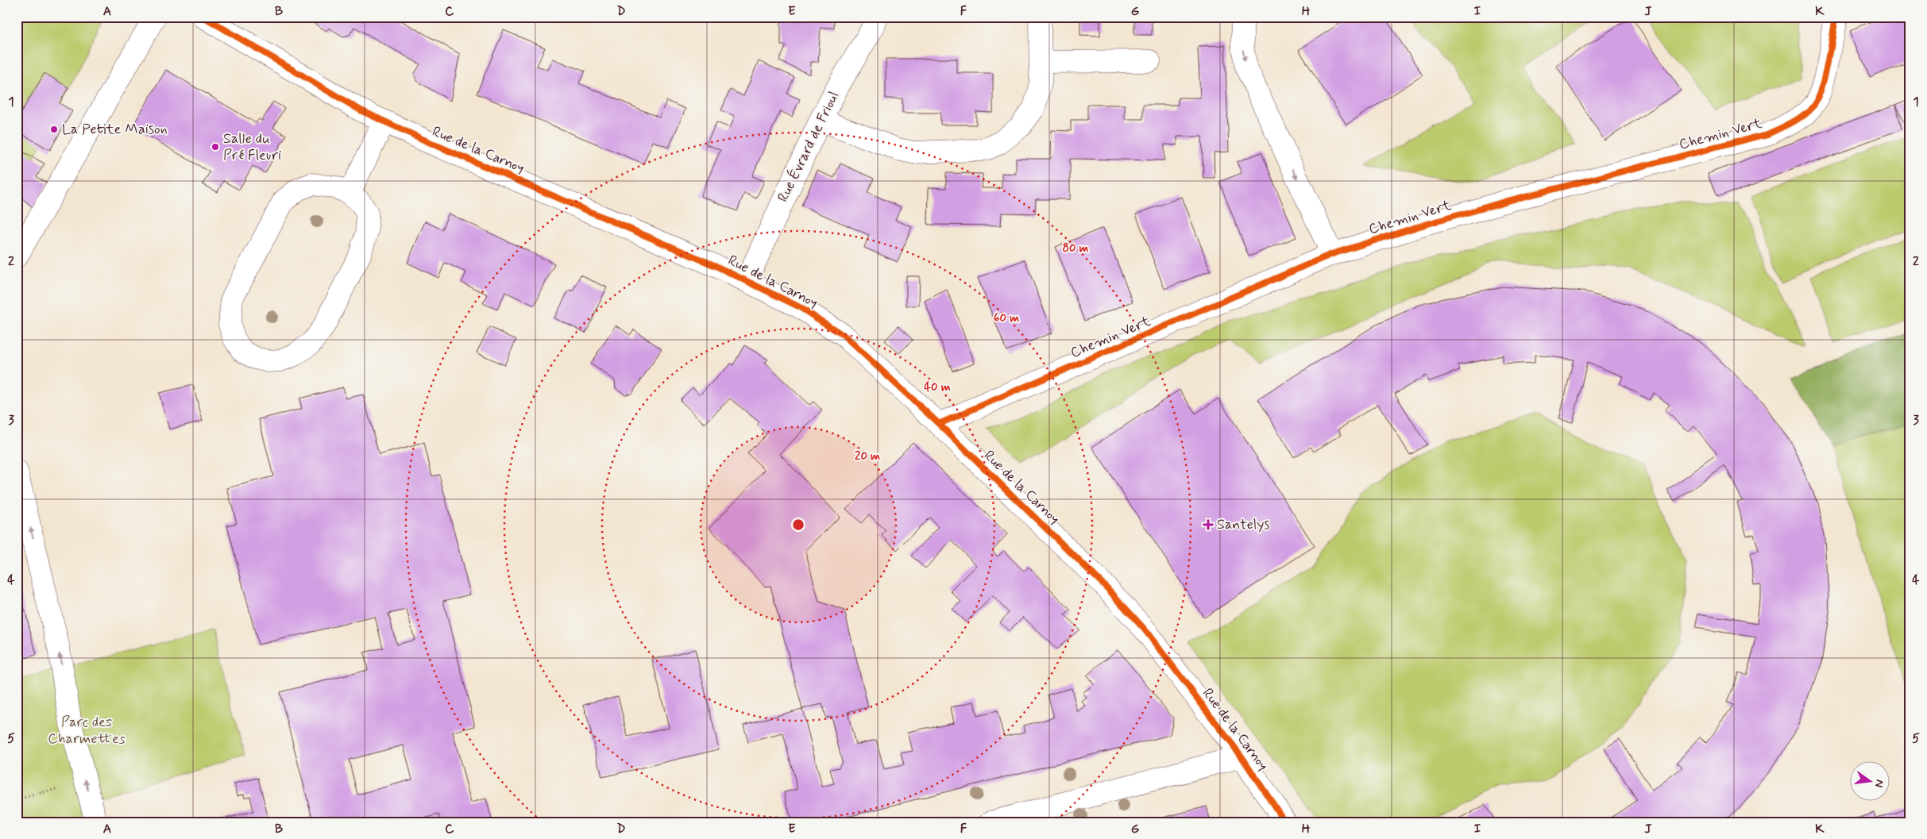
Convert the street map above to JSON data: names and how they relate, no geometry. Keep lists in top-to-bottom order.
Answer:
{
  "streets": {
    "street": ["Chemin Vert", "Rue Évrard de Frioul", "Rue de la Carnoy"]
  },
  "crossings": [
    ["Chemin Vert", "Rue de la Carnoy"],
    ["Rue Évrard de Frioul", "Rue de la Carnoy"]
  ],
  "parks": ["Parc des Charmettes"],
  "places": {
    "other": ["La Petite Maison", "Salle du Pré Fleuri"],
    "health": ["Santelys"]
  },
  "north": "right",
  "grid": {
    "columns": [
      "A",
      "B",
      "C",
      "D",
      "E",
      "F",
      "G",
      "H",
      "I",
      "J",
      "K"
    ],
    "rows": [
      "1",
      "2",
      "3",
      "4",
      "5"
    ]
  },
  "rings": [
    "80 m",
    "60 m",
    "40 m",
    "20 m"
  ]
}
